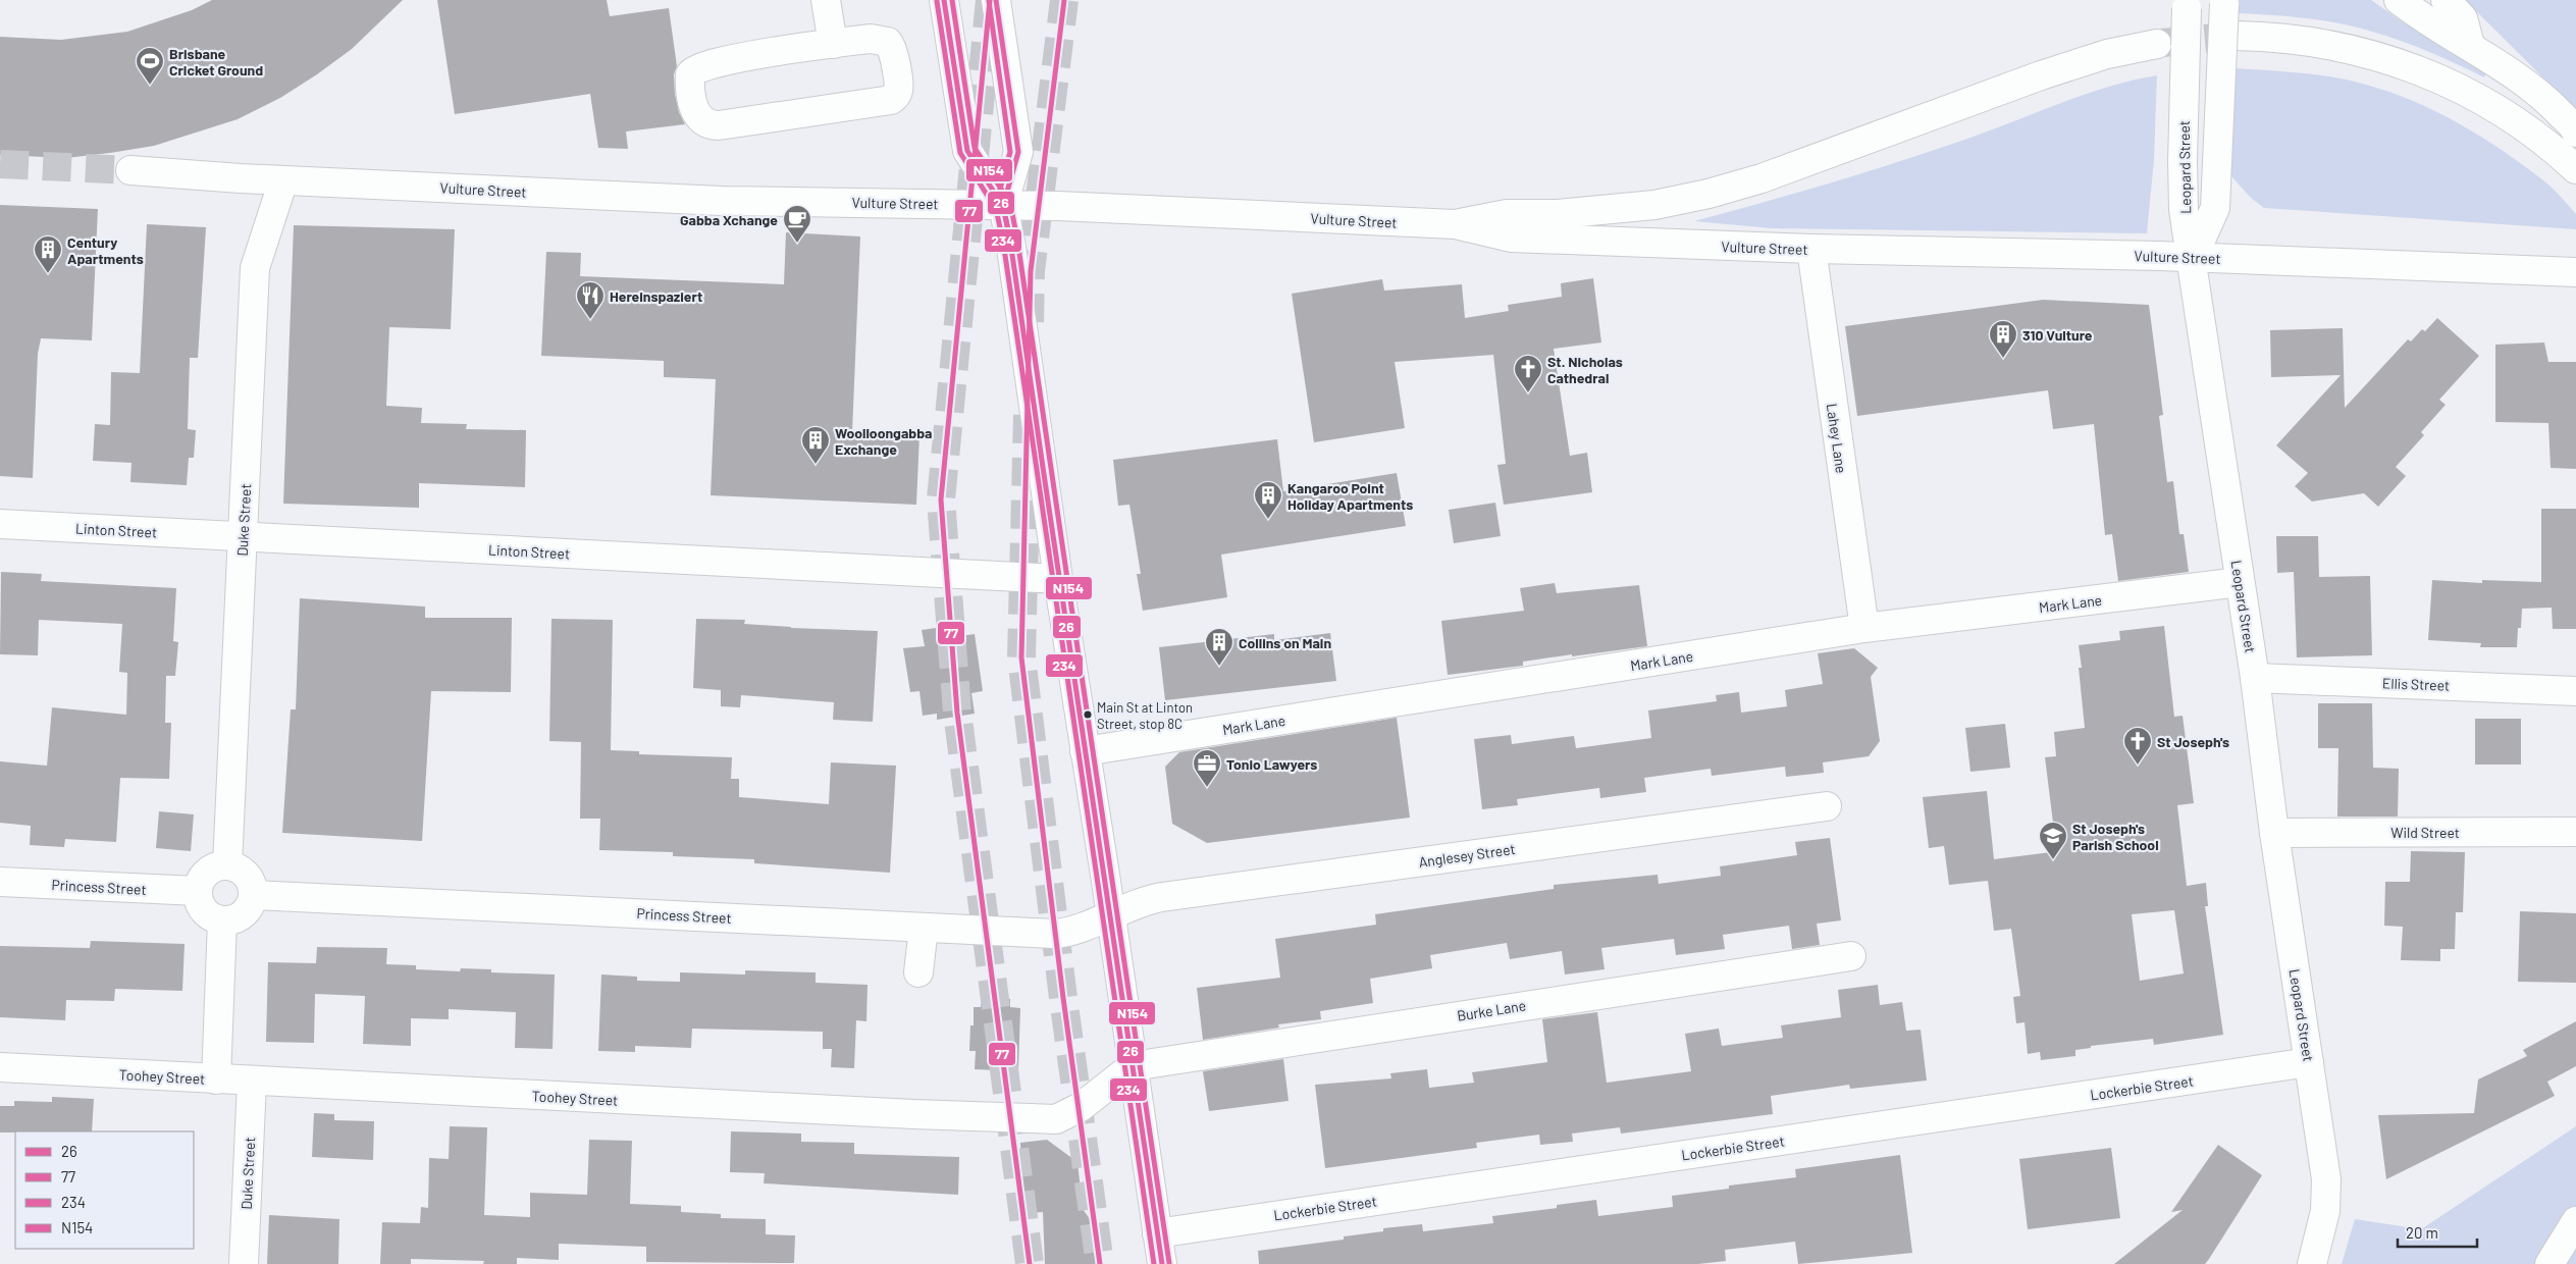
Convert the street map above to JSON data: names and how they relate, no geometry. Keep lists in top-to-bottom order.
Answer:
{
  "streets": {
    "main road": [
      "Leopard Street",
      "Vulture Street",
      "Lahey Lane",
      "Duke Street",
      "Linton Street",
      "Mark Lane",
      "Ellis Street",
      "Wild Street",
      "Anglesey Street",
      "Princess Street",
      "Burke Lane",
      "Toohey Street",
      "Lockerbie Street"
    ]
  },
  "crossings": [
    ["Leopard Street", "Vulture Street"],
    ["Leopard Street", "Mark Lane"],
    ["Leopard Street", "Ellis Street"],
    ["Leopard Street", "Wild Street"],
    ["Leopard Street", "Lockerbie Street"],
    ["Vulture Street", "Lahey Lane"],
    ["Vulture Street", "Duke Street"],
    ["Lahey Lane", "Mark Lane"],
    ["Duke Street", "Linton Street"],
    ["Duke Street", "Princess Street"],
    ["Duke Street", "Toohey Street"],
    ["Anglesey Street", "Princess Street"],
    ["Burke Lane", "Toohey Street"]
  ],
  "places": {
    "sports": ["Brisbane Cricket Ground"],
    "cafe": ["Gabba Xchange"],
    "building": [
      "Century Apartments",
      "310 Vulture",
      "Woolloongabba Exchange",
      "Kangaroo Point Holiday Apartments",
      "Collins on Main"
    ],
    "restaurant": ["Hereinspaziert"],
    "church": ["St. Nicholas Cathedral", "St Joseph's"],
    "other": ["Main St at Linton Street, stop 8C"],
    "office": ["Tonio Lawyers"],
    "school or university": ["St Joseph's Parish School"]
  },
  "lines": [
    "transit line 26",
    "transit line 77",
    "transit line N154",
    "transit line 234"
  ],
  "legend": [
    "26",
    "77",
    "234",
    "N154"
  ],
  "scale_bar": "20 m"
}
